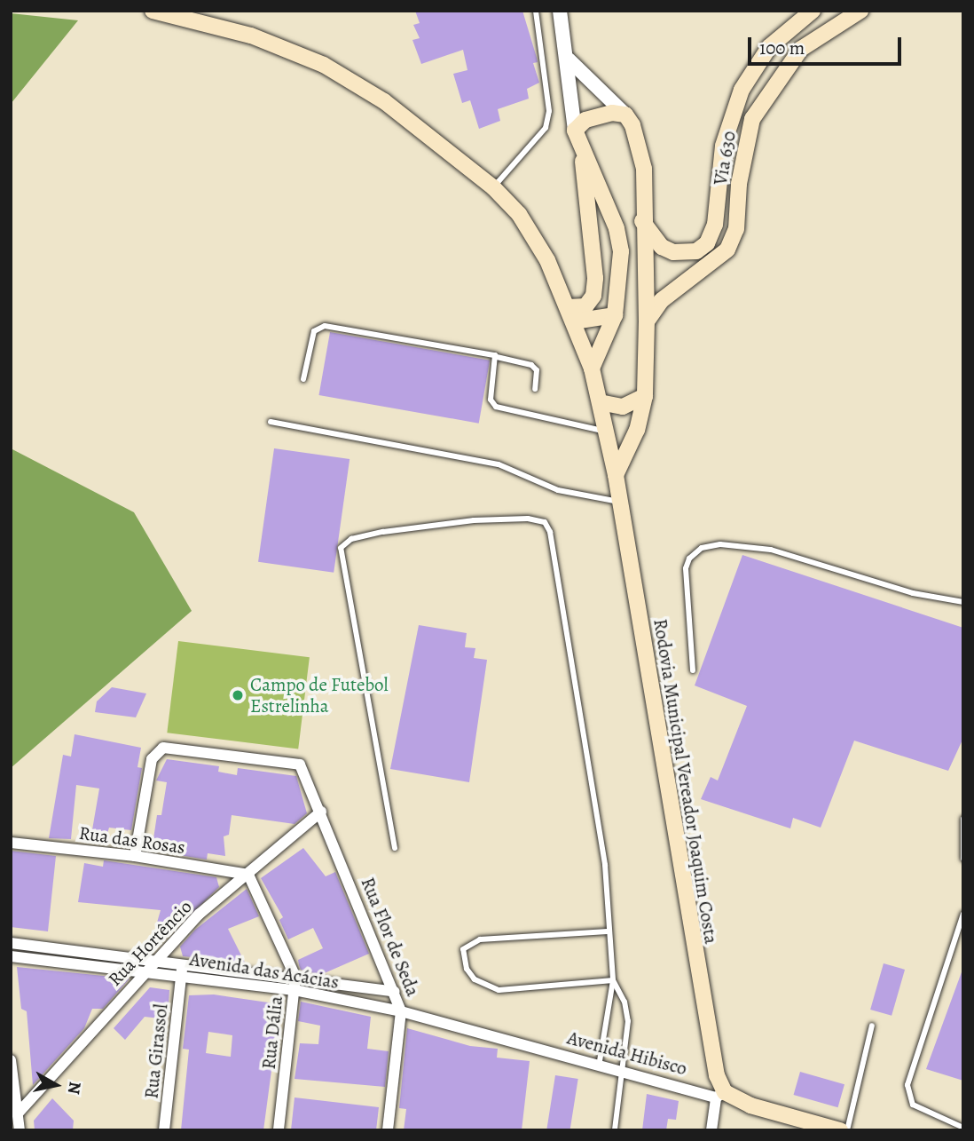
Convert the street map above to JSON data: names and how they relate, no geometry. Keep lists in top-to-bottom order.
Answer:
{
  "streets": {
    "main road": ["Via 630", "Rodovia Municipal Vereador Joaquim Costa", "Avenida Hibisco"],
    "street": [
      "Rua das Rosas",
      "Rua Flor de Seda",
      "Rua Hortêncio",
      "Avenida das Acácias",
      "Rua Dália",
      "Rua Girassol"
    ]
  },
  "crossings": [
    ["Rodovia Municipal Vereador Joaquim Costa", "Avenida Hibisco"],
    ["Rua das Rosas", "Rua Flor de Seda"],
    ["Rua das Rosas", "Rua Hortêncio"],
    ["Rua das Rosas", "Rua Dália"],
    ["Rua Flor de Seda", "Rua Hortêncio"],
    ["Rua Flor de Seda", "Avenida das Acácias"],
    ["Rua Flor de Seda", "Avenida Hibisco"],
    ["Rua Hortêncio", "Avenida das Acácias"],
    ["Rua Hortêncio", "Rua Dália"],
    ["Avenida das Acácias", "Rua Dália"],
    ["Avenida das Acácias", "Rua Girassol"],
    ["Avenida das Acácias", "Avenida Hibisco"]
  ],
  "places": ["Campo de Futebol Estrelinha"],
  "scale_bar": "100 m",
  "north": "right"
}
